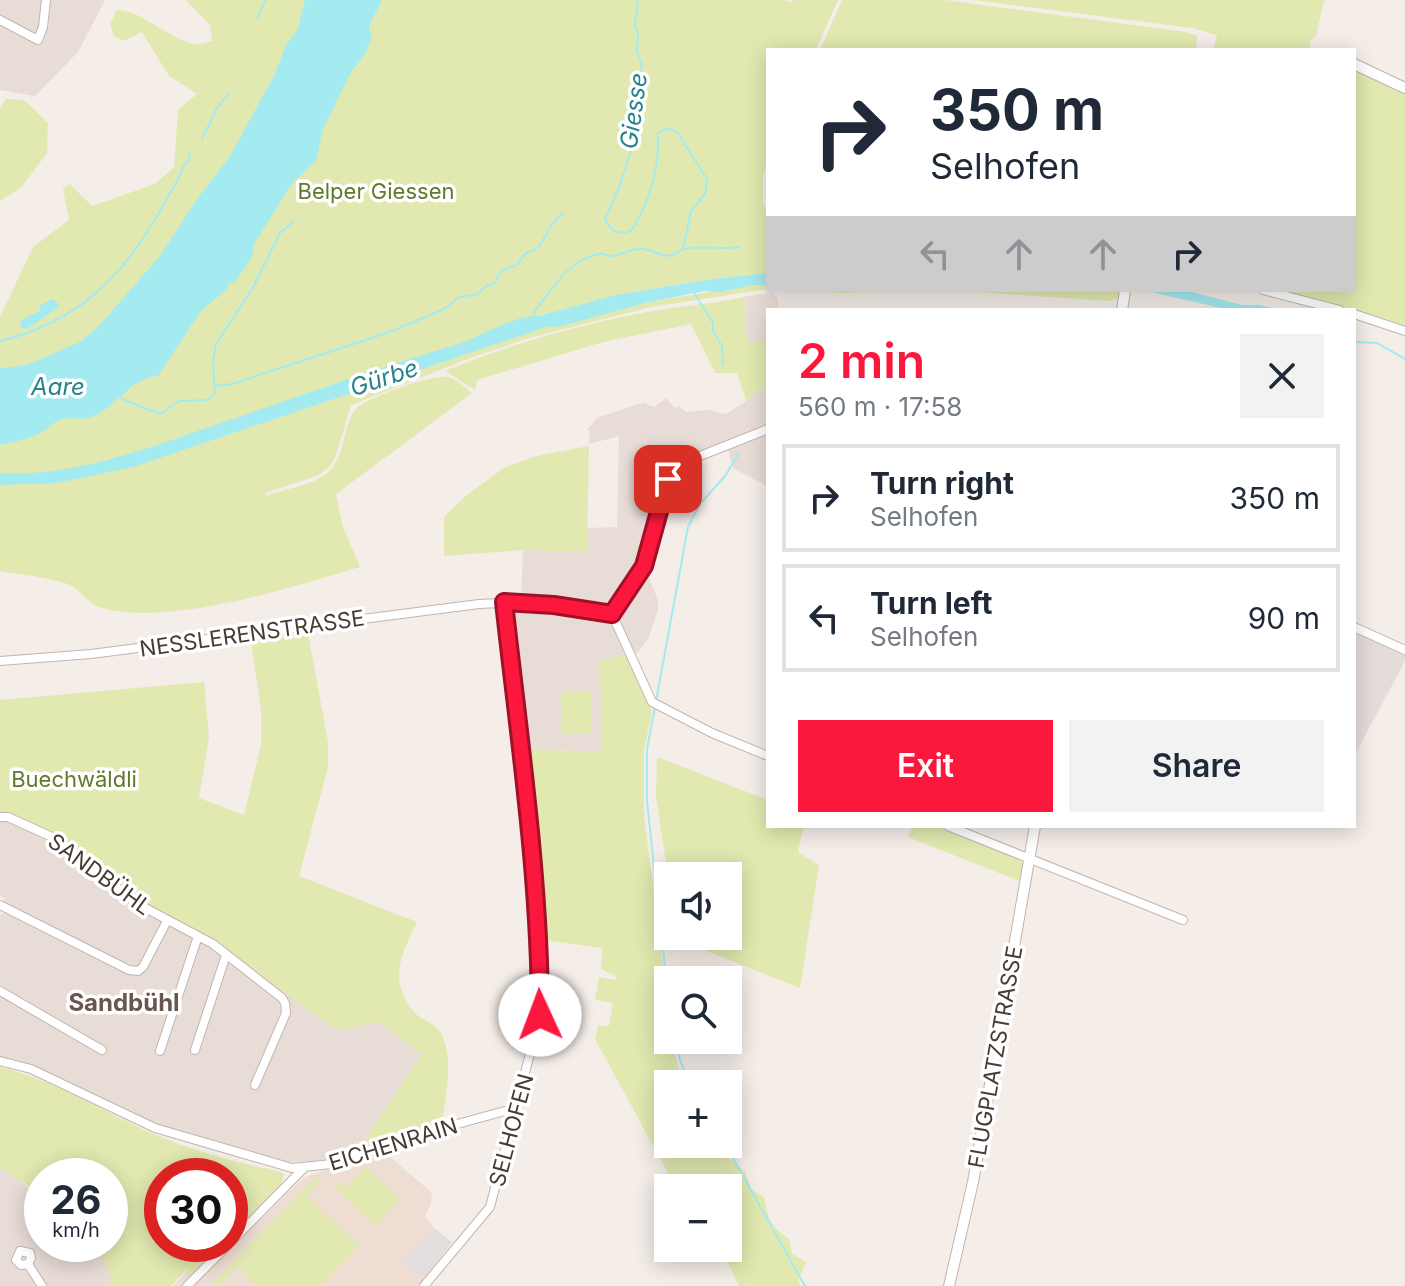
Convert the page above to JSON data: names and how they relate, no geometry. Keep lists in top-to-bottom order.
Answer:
{
  "streets": {
    "street": [
      "NESSLERENSTRASSE",
      "SANDBÜHL",
      "FLUGPLATZSTRASSE",
      "SELHOFEN",
      "EICHENRAIN"
    ]
  },
  "crossings": [
    ["NESSLERENSTRASSE", "SELHOFEN"],
    ["SELHOFEN", "EICHENRAIN"]
  ],
  "districts": ["Sandbühl"],
  "water": ["Giesse", "Gürbe", "Aare"],
  "parks": ["Belper Giessen", "Buechwäldli"],
  "page": {
    "turn": ["350 m", "Selhofen"],
    "heading": ["2 min", "560 m · 17:58"],
    "list": [
      {
        "name": "Turn right",
        "note": "Selhofen",
        "value": "350 m"
      },
      {
        "name": "Turn left",
        "note": "Selhofen",
        "value": "90 m"
      }
    ],
    "buttons": ["Exit", "Share"],
    "map_buttons": ["+", "−"],
    "speed": "26 km/h",
    "limit": "30"
  }
}
